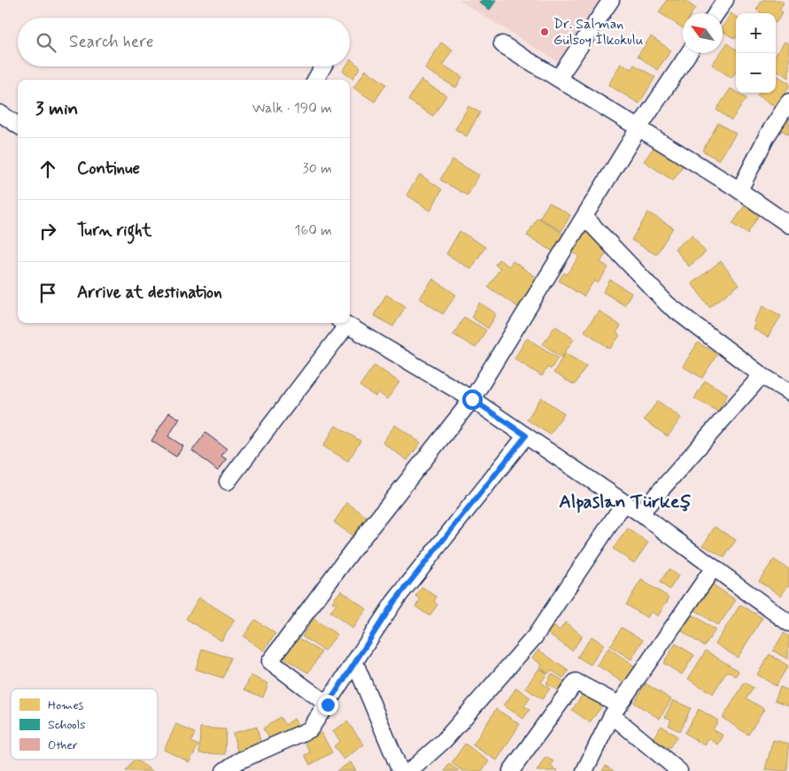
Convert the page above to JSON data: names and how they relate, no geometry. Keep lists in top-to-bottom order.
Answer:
{
  "districts": ["Alpaslan Türkeş"],
  "places": ["Dr. Salman Gülsoy İlkokulu"],
  "legend": ["Homes", "Schools", "Other"],
  "north": "top left",
  "page": {
    "map_buttons": ["+", "−"],
    "search": "Search here",
    "heading": ["3 min", "Walk · 190 m"],
    "list": [
      ["Continue", "30 m"],
      ["Turn right", "160 m"],
      "Arrive at destination"
    ]
  }
}
